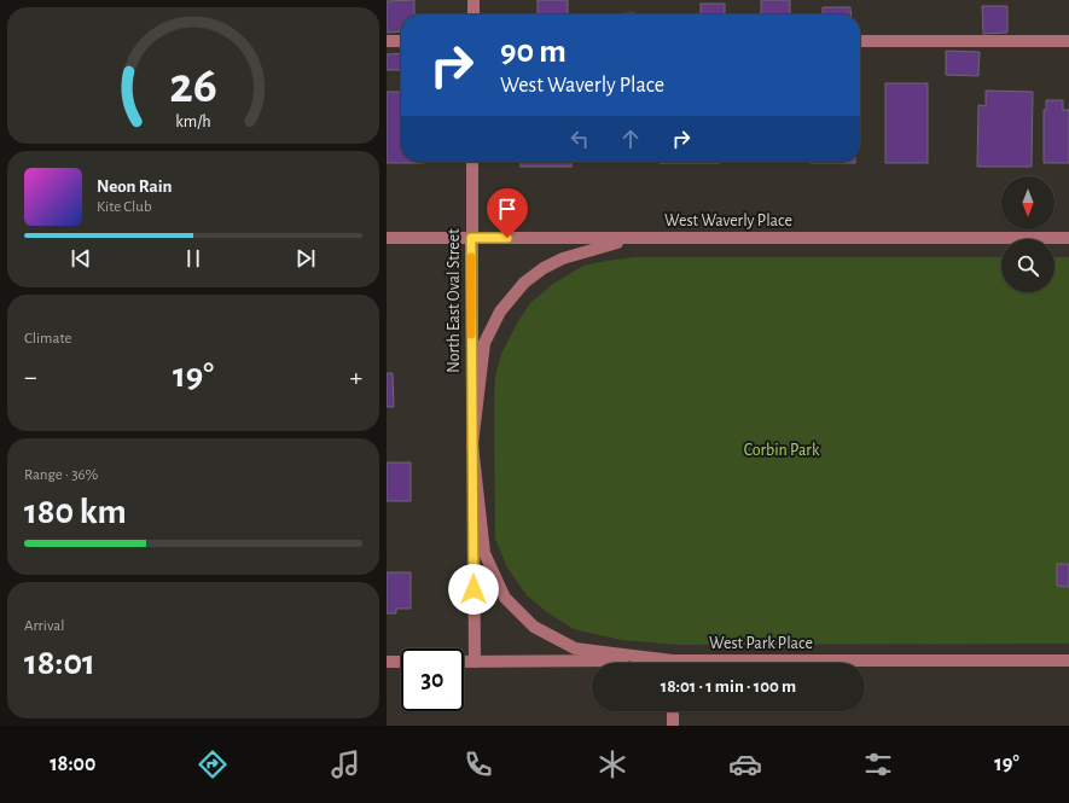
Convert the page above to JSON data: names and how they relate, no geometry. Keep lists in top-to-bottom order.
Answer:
{
  "streets": {
    "street": ["West Waverly Place", "North East Oval Street", "West Park Place"]
  },
  "crossings": [
    ["West Waverly Place", "North East Oval Street"],
    ["North East Oval Street", "West Park Place"]
  ],
  "parks": ["Corbin Park"],
  "north": "bottom",
  "page": {
    "turn": ["90 m", "West Waverly Place"],
    "song": ["Neon Rain", "Kite Club"],
    "tile": [
      "Climate",
      ["Range · 36%", "180 km"],
      ["Arrival", "18:01"]
    ],
    "heat": ["−", "19°", "+"],
    "limit": "30",
    "trip": "18:01 · 1 min · 100 m",
    "tabs": ["18:00", "19°"],
    "gauge": ["26", "km/h"]
  }
}
